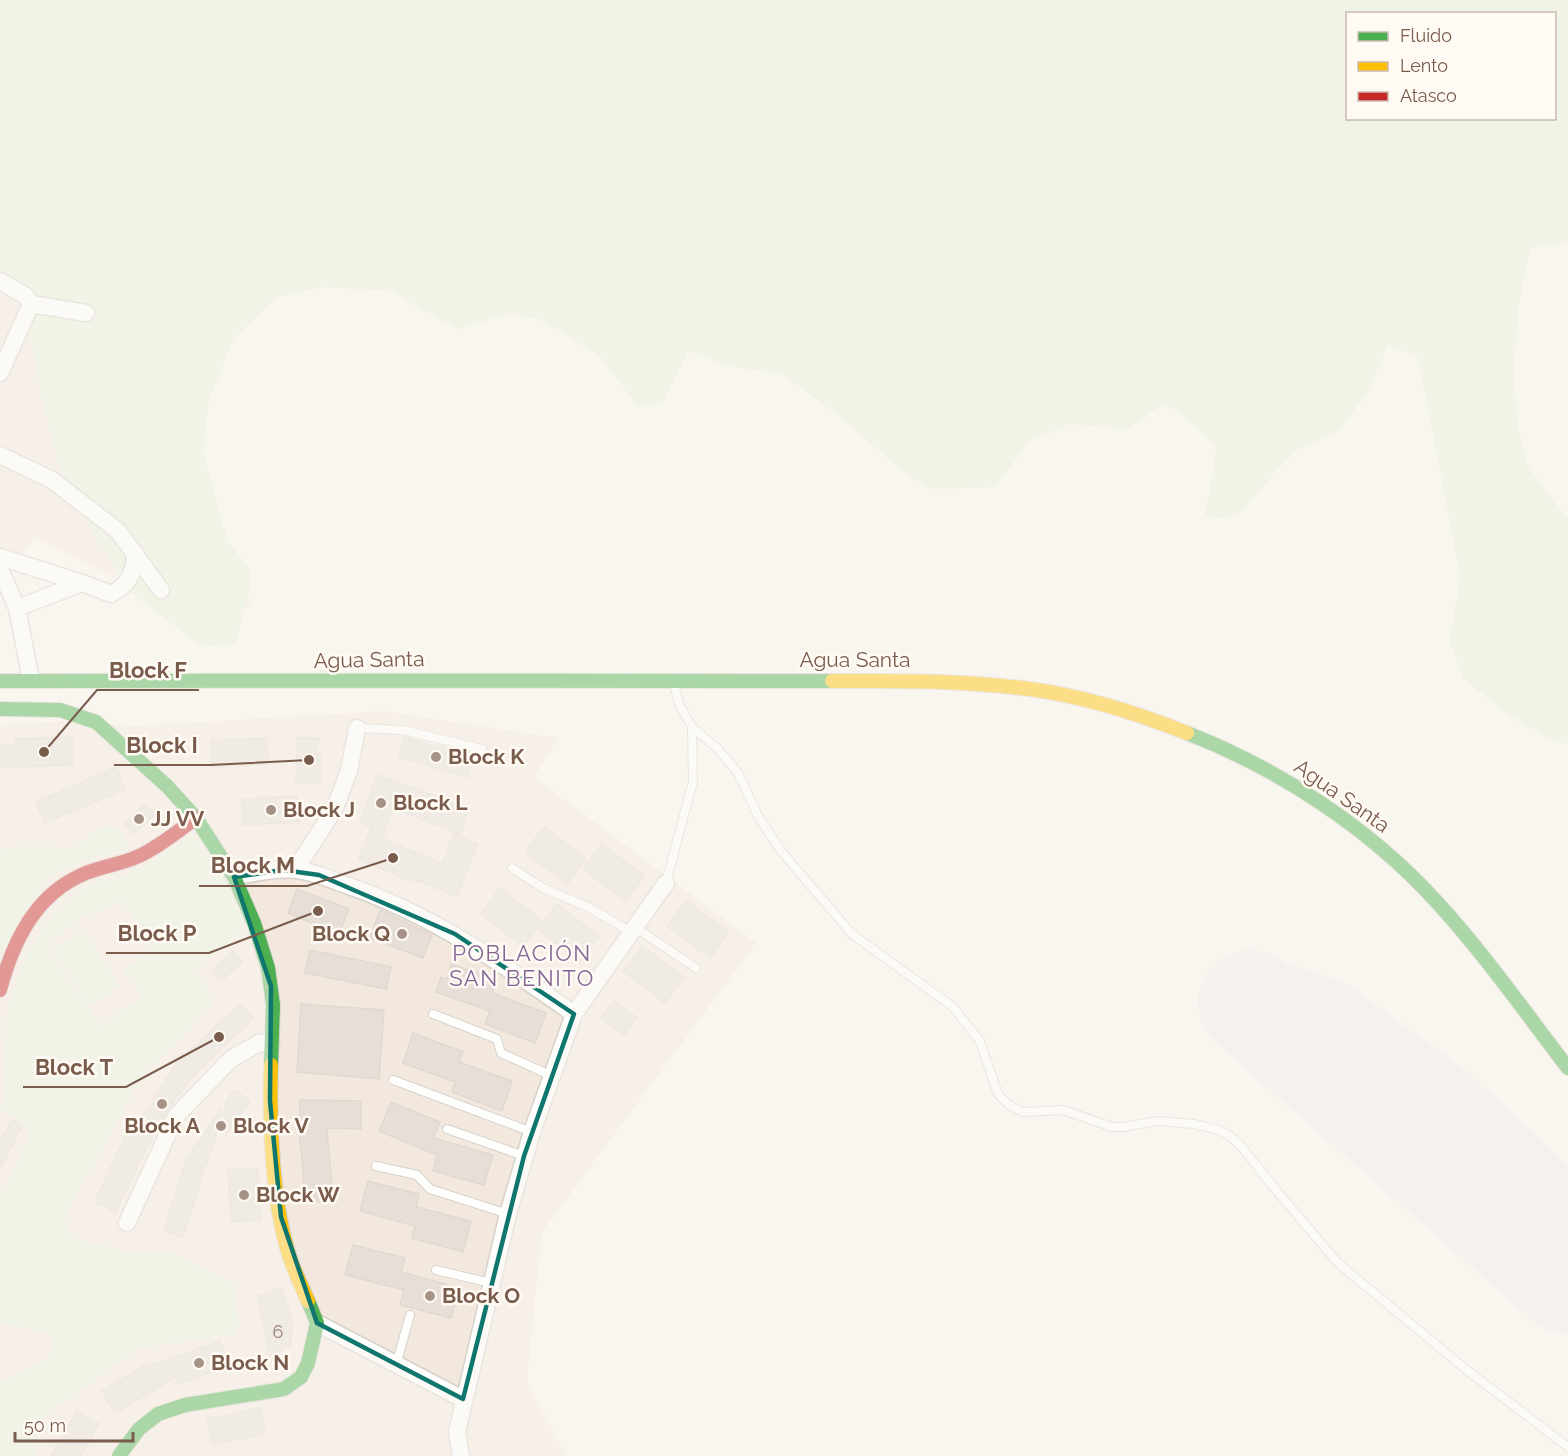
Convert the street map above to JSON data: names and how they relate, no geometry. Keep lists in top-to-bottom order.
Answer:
{
  "streets": {
    "main road": ["Agua Santa"]
  },
  "districts": ["POBLACIÓN SAN BENITO"],
  "places": [
    "Block F",
    "Block K",
    "Block I",
    "Block L",
    "Block J",
    "JJ VV",
    "Block M",
    "Block P",
    "Block Q",
    "Block T",
    "Block A",
    "Block V",
    "Block W",
    "Block O",
    "Block N"
  ],
  "house_numbers": ["6"],
  "legend": ["Fluido", "Lento", "Atasco"],
  "scale_bar": "50 m"
}
